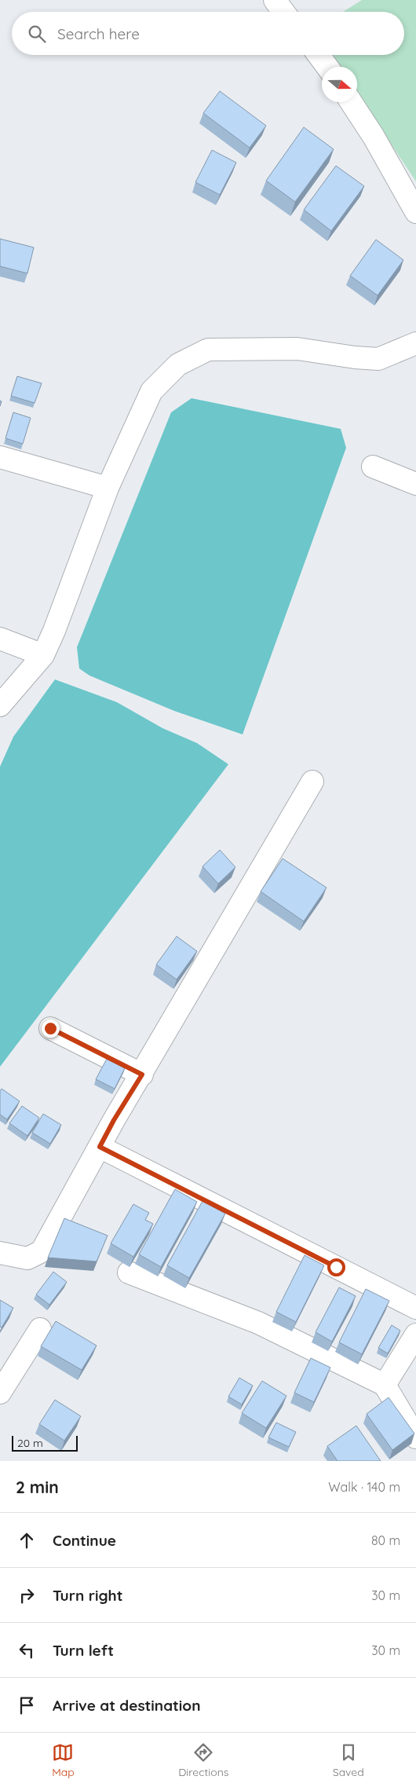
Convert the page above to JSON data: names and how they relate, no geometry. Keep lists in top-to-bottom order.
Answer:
{
  "scale_bar": "20 m",
  "north": "right",
  "page": {
    "search": "Search here",
    "scale": "20 m",
    "heading": ["2 min", "Walk · 140 m"],
    "list": [
      ["Continue", "80 m"],
      ["Turn right", "30 m"],
      ["Turn left", "30 m"],
      "Arrive at destination"
    ],
    "nav": ["Map", "Directions", "Saved"]
  }
}
